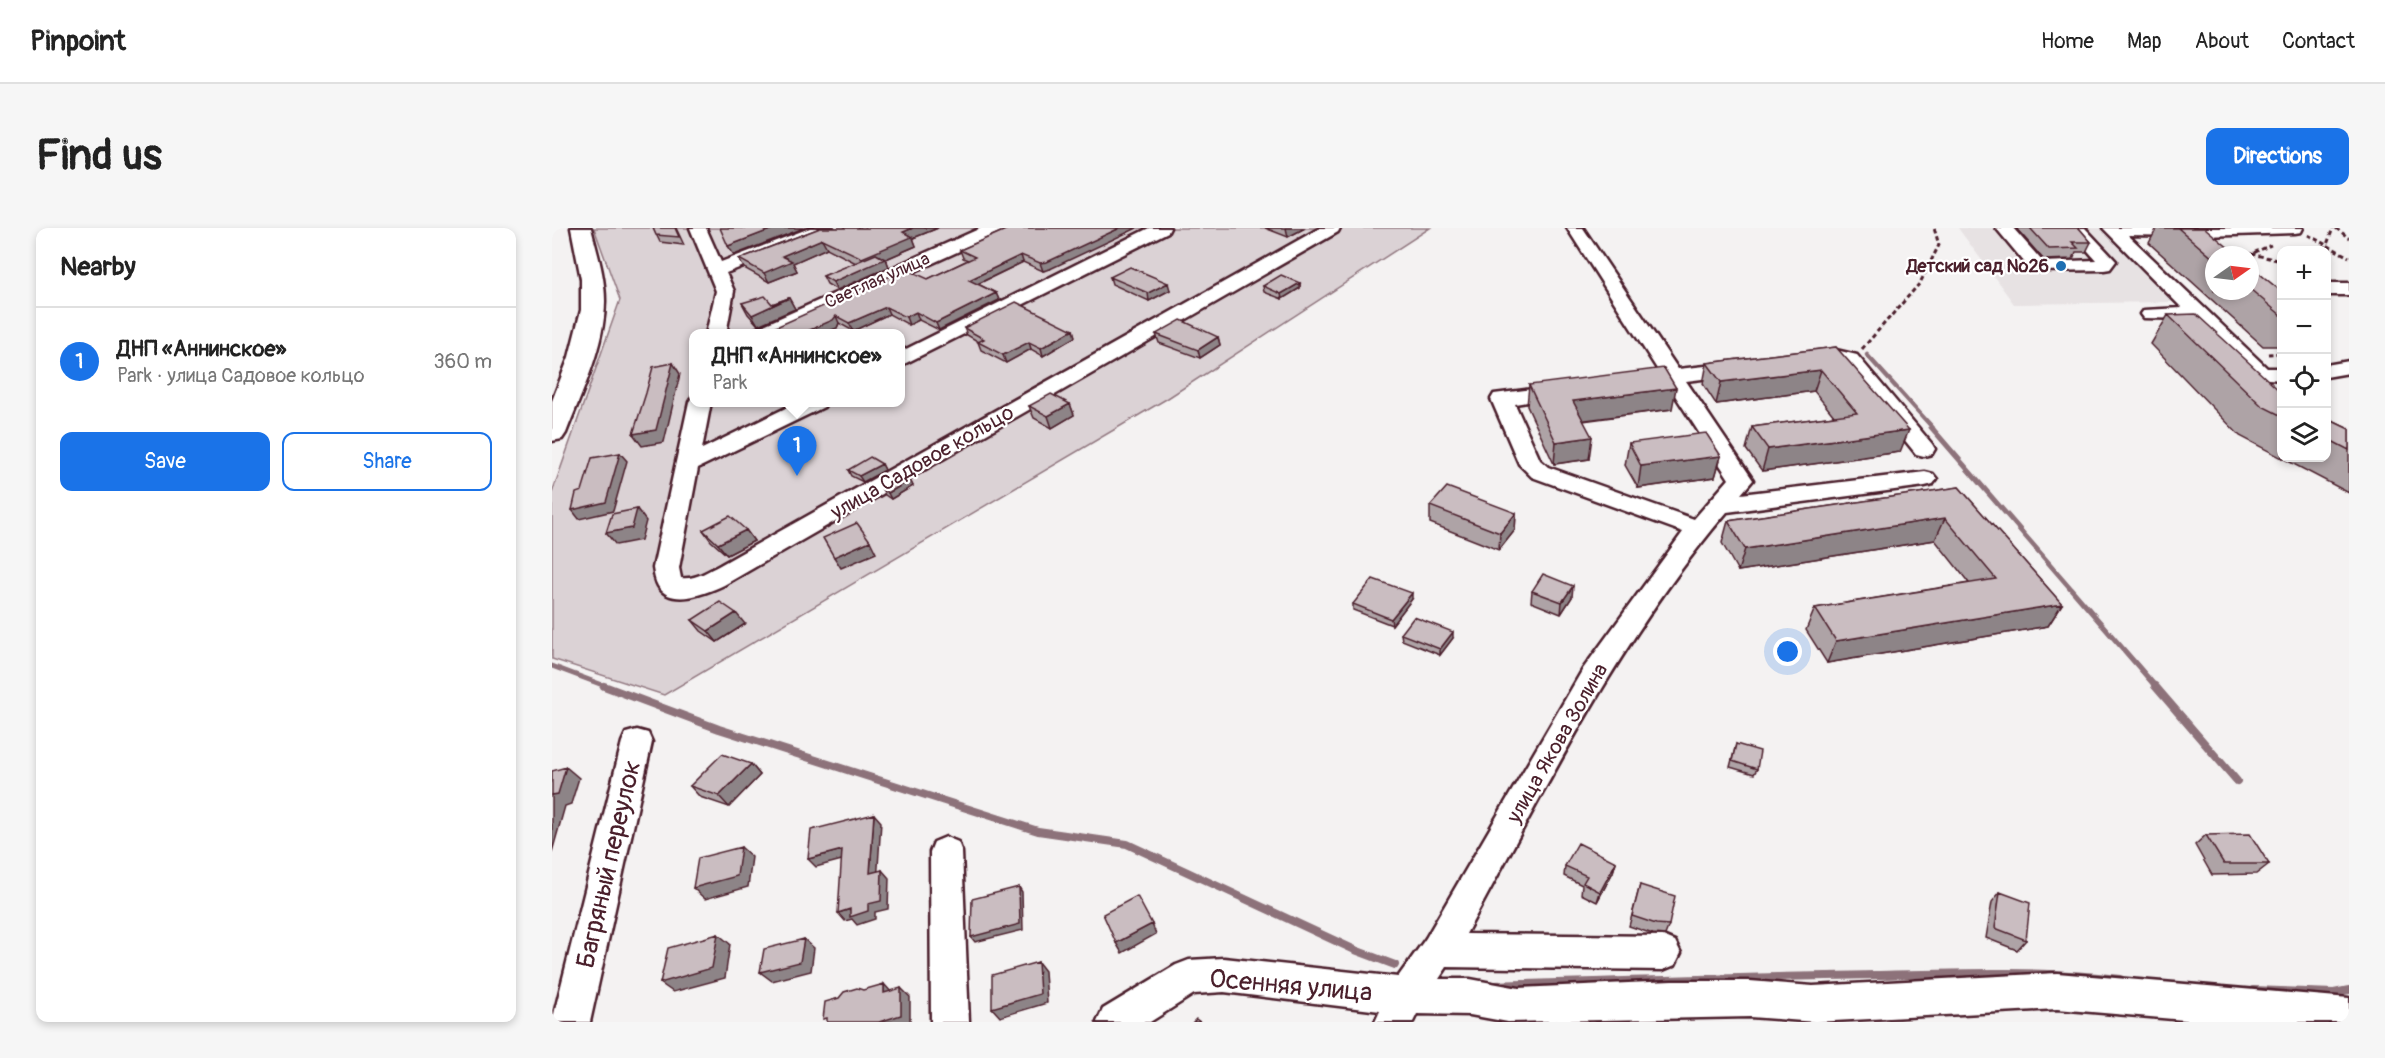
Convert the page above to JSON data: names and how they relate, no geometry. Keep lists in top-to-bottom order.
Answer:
{
  "streets": {
    "street": [
      "Светлая улица",
      "улица Садовое кольцо",
      "улица Якова Золина",
      "Багряный переулок",
      "Осенняя улица"
    ]
  },
  "crossings": [
    ["улица Якова Золина", "Осенняя улица"]
  ],
  "places": ["Детский сад №26"],
  "north": "right",
  "page": {
    "header": "Pinpoint",
    "nav": [
      "Home",
      "Map",
      "About",
      "Contact"
    ],
    "buttons": [
      "Directions",
      ["Save", "Share"]
    ],
    "title": "Find us",
    "heading": "Nearby",
    "map_buttons": ["+", "−"],
    "list": [
      {
        "mark": "1",
        "name": "ДНП «Аннинское»",
        "note": "Park · улица Садовое кольцо",
        "value": "360 m"
      }
    ],
    "popup": ["ДНП «Аннинское»", "Park"],
    "pins": "1"
  }
}
